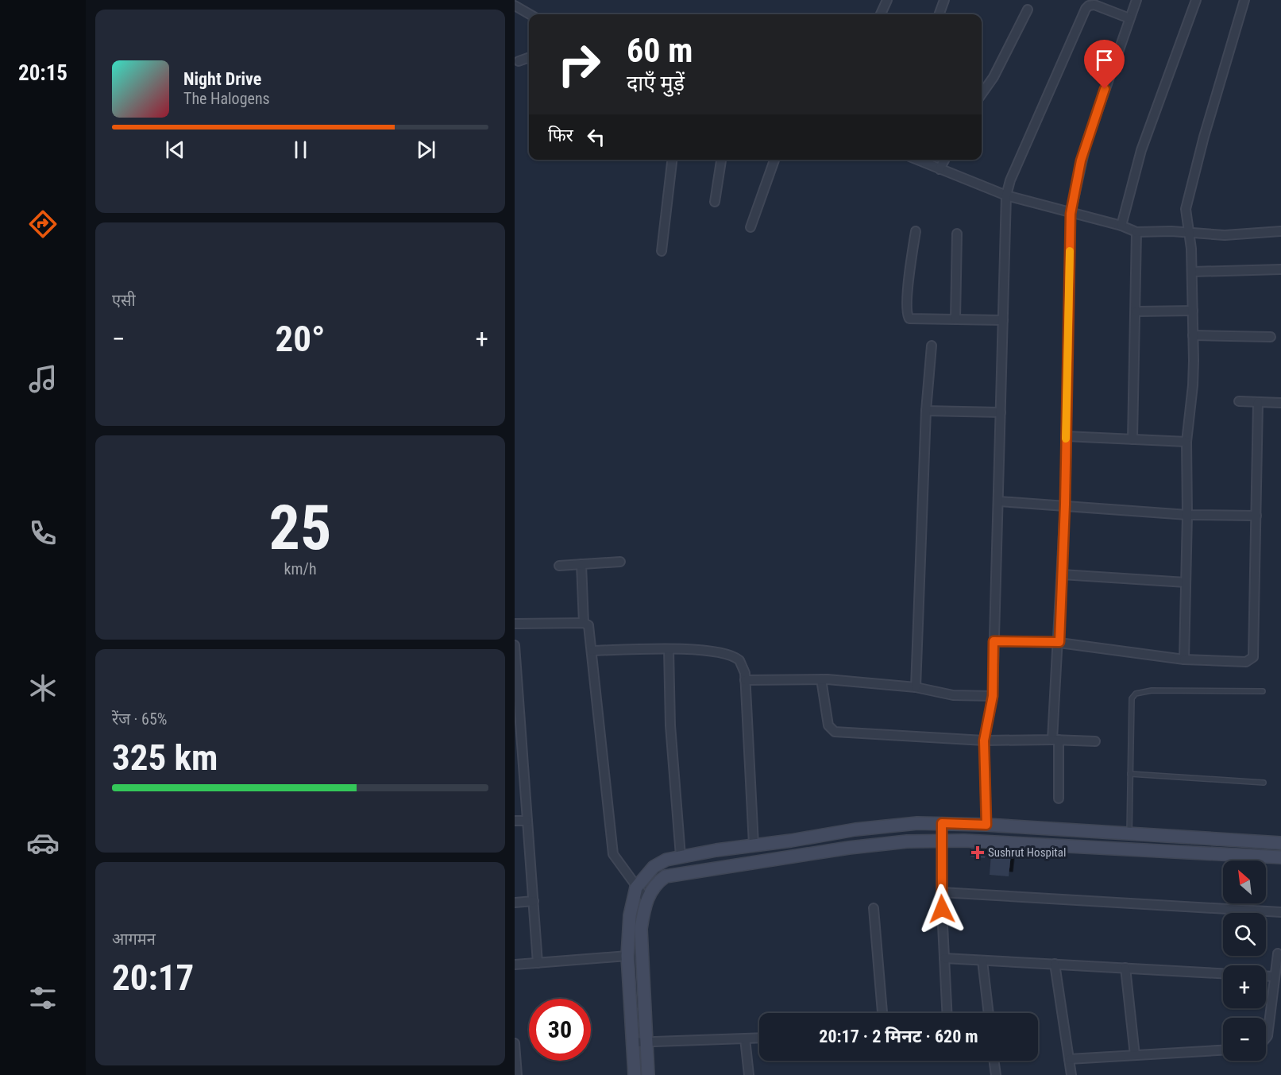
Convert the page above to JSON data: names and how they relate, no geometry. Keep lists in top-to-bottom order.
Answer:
{
  "places": {
    "health": ["Sushrut Hospital"]
  },
  "north": "top left",
  "page": {
    "tabs": "20:15",
    "turn": ["60 m", "दाएँ मुड़ें"],
    "song": ["Night Drive", "The Halogens"],
    "then": "फिर",
    "tile": [
      "एसी",
      ["25", "km/h"],
      ["रेंज · 65%", "325 km"],
      ["आगमन", "20:17"]
    ],
    "heat": ["−", "20°", "+"],
    "map_buttons": ["+", "−"],
    "limit": "30",
    "trip": "20:17 · 2 मिनट · 620 m"
  }
}
